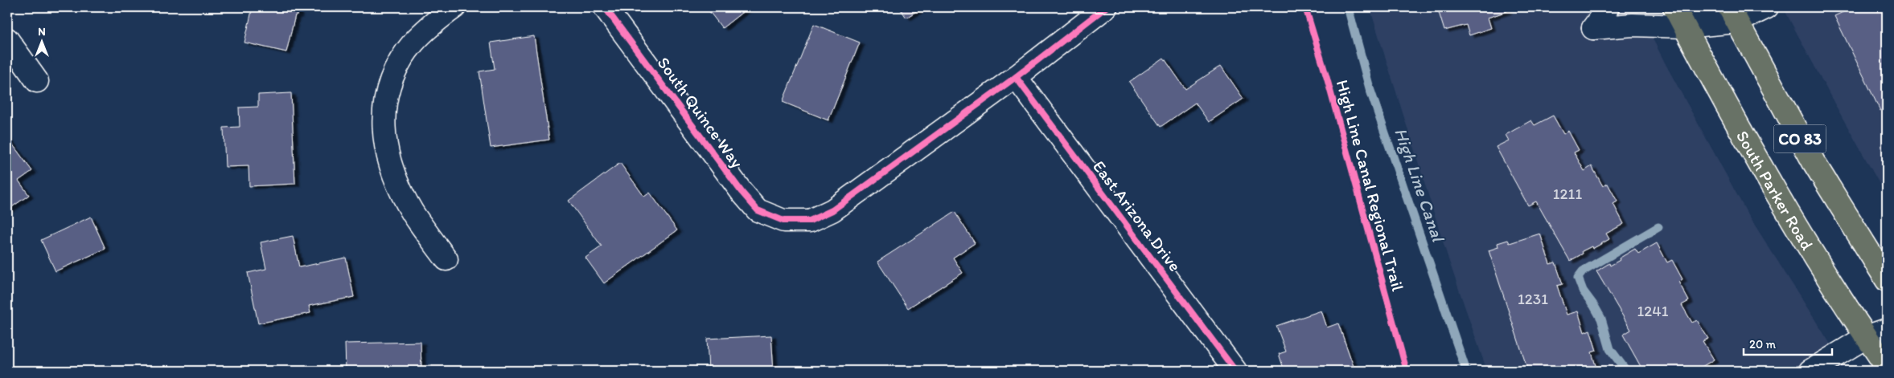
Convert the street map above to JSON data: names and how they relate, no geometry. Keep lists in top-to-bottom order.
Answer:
{
  "streets": {
    "main road": ["CO 83", "South Parker Road"],
    "street": ["South Quince Way", "East Arizona Drive"],
    "cycle path": ["High Line Canal Regional Trail"]
  },
  "crossings": [
    ["South Quince Way", "East Arizona Drive"]
  ],
  "water": ["High Line Canal"],
  "house_numbers": ["1211", "1231", "1241"],
  "scale_bar": "20 m",
  "north": "top"
}
